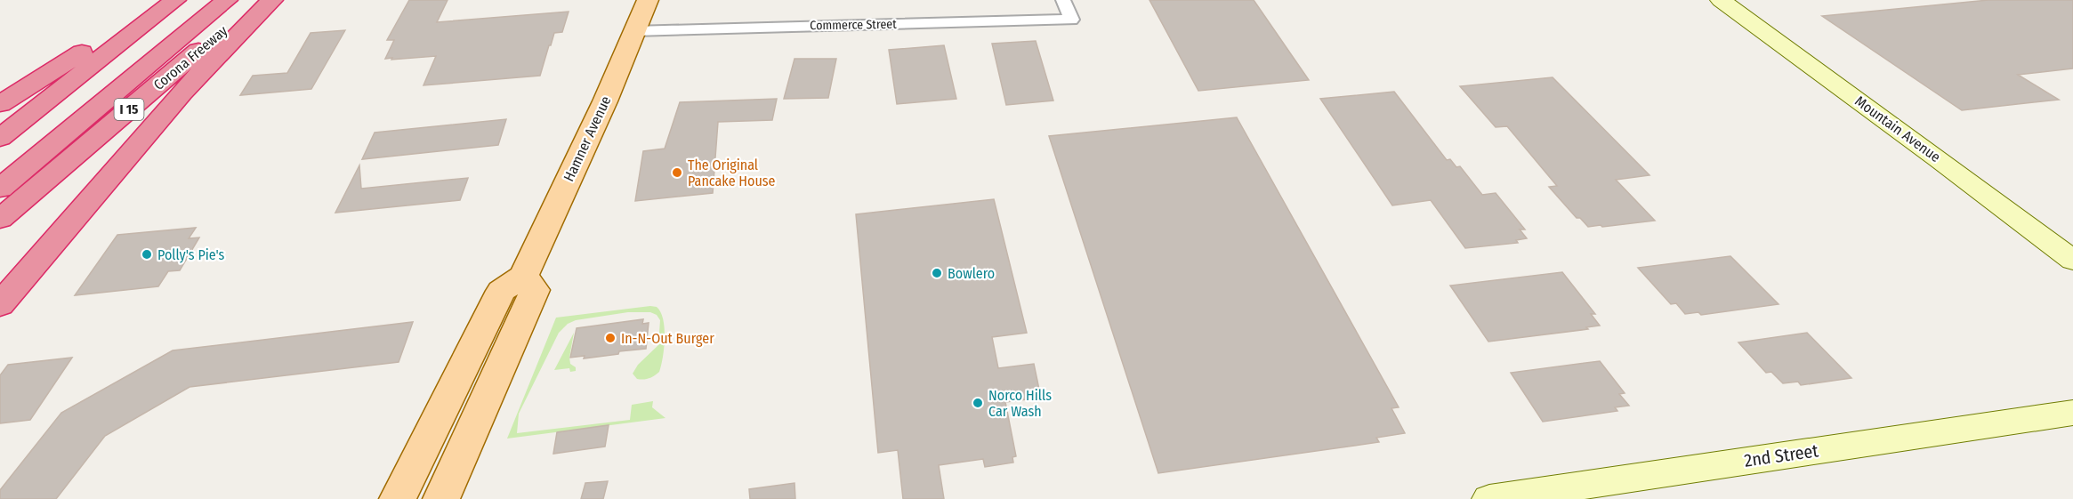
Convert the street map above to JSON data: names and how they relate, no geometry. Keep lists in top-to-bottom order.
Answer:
{
  "streets": {
    "highway": ["Corona Freeway", "I 15"],
    "main road": ["Mountain Avenue", "Hamner Avenue", "2nd Street"],
    "street": ["Commerce Street"]
  },
  "crossings": [
    ["Commerce Street", "Hamner Avenue"]
  ],
  "places": [
    "The Original Pancake House",
    "Polly's Pie's",
    "Bowlero",
    "In-N-Out Burger",
    "Norco Hills Car Wash"
  ]
}
